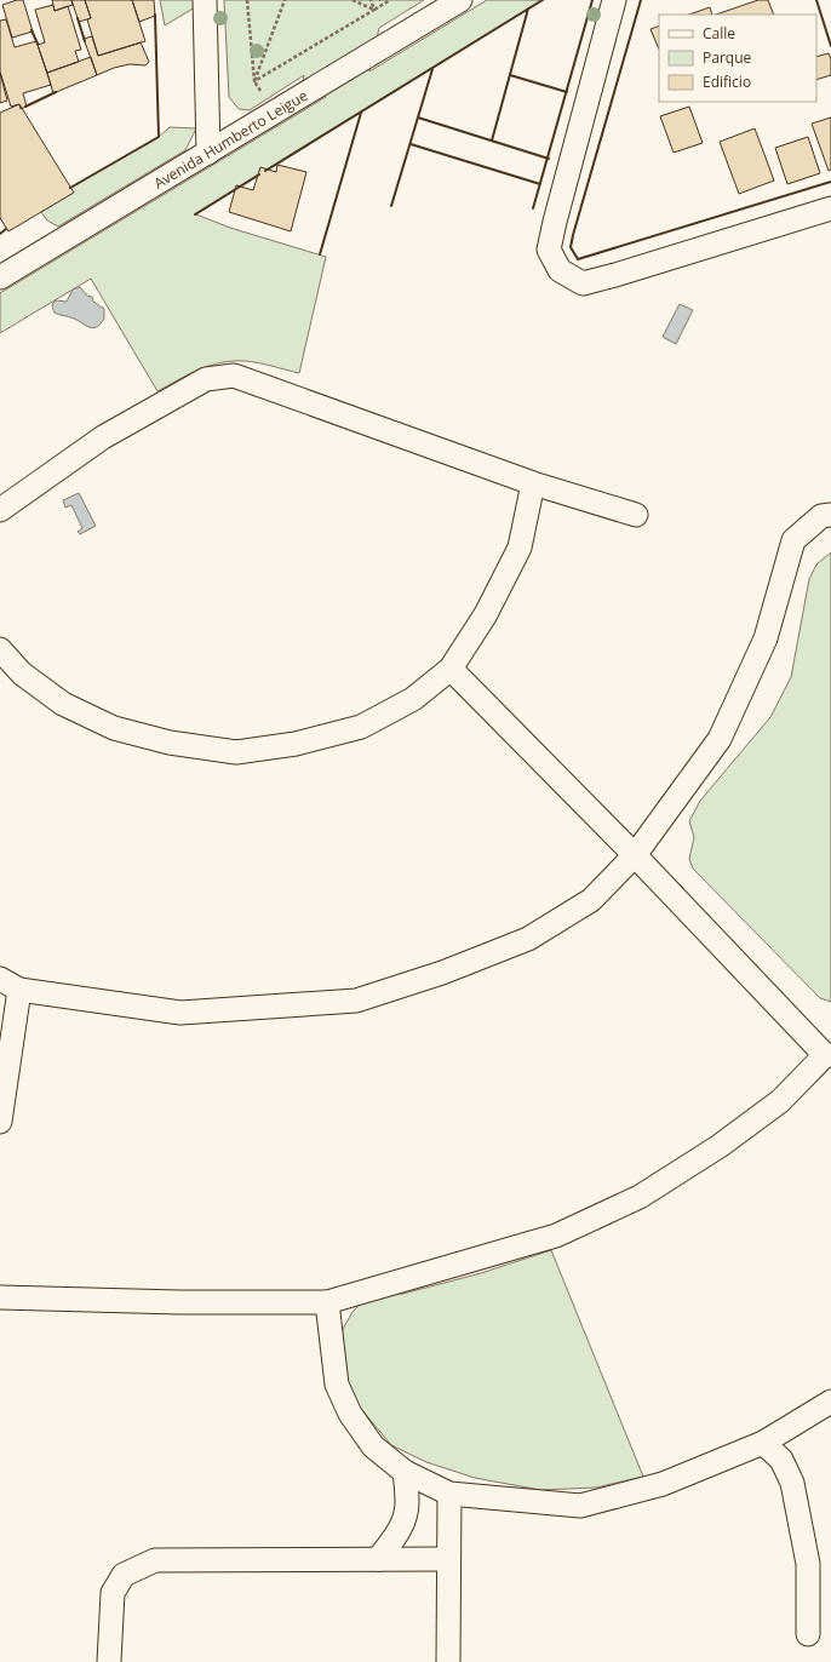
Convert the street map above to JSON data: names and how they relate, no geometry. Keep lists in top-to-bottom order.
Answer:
{
  "streets": {
    "street": ["Avenida Humberto Leigue"]
  },
  "legend": ["Calle", "Parque", "Edificio"]
}
